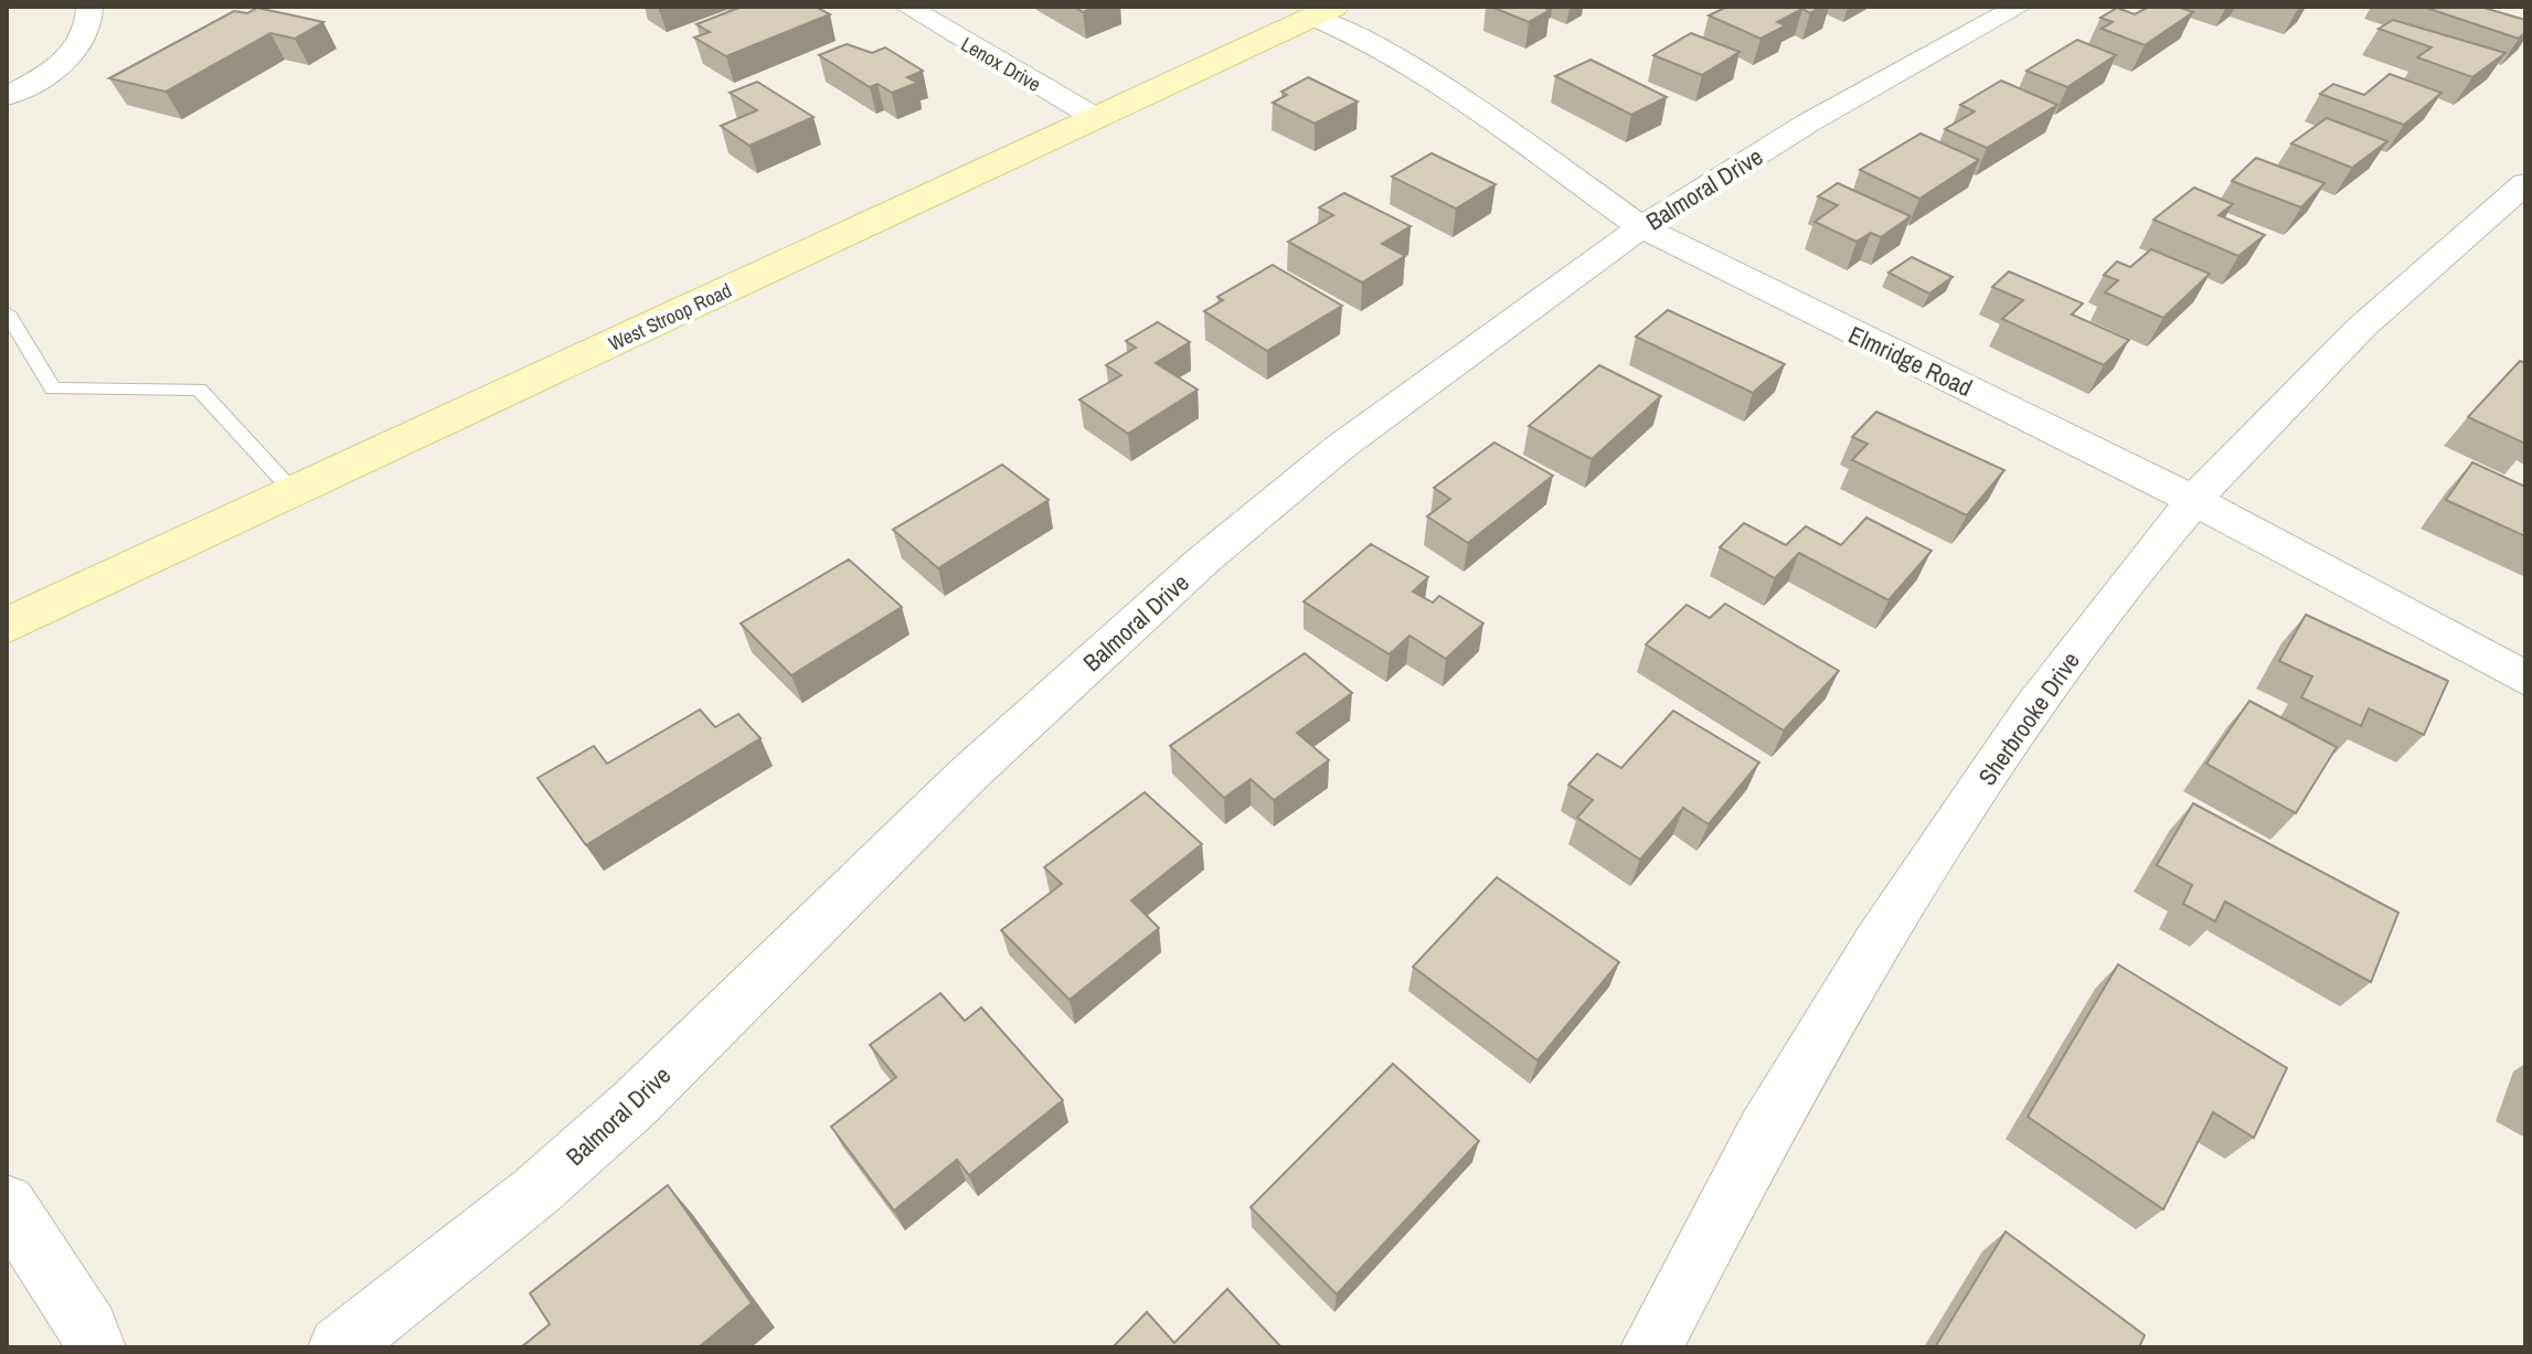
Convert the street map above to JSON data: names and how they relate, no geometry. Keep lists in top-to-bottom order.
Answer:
{
  "streets": {
    "main road": ["West Stroop Road"],
    "street": [
      "Lenox Drive",
      "Balmoral Drive",
      "Elmridge Road",
      "Sherbrooke Drive"
    ]
  },
  "crossings": [
    ["Lenox Drive", "West Stroop Road"],
    ["Balmoral Drive", "Elmridge Road"],
    ["West Stroop Road", "Elmridge Road"],
    ["Elmridge Road", "Sherbrooke Drive"]
  ]
}
